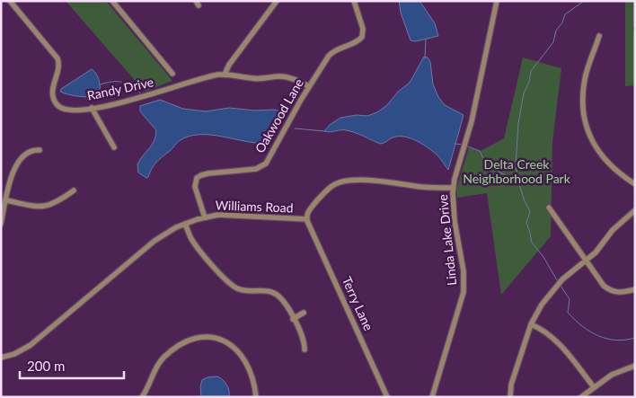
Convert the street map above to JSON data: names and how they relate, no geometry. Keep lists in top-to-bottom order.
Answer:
{
  "streets": {
    "street": [
      "Randy Drive",
      "Oakwood Lane",
      "Williams Road",
      "Linda Lake Drive",
      "Terry Lane"
    ]
  },
  "crossings": [
    ["Randy Drive", "Oakwood Lane"],
    ["Oakwood Lane", "Williams Road"],
    ["Williams Road", "Linda Lake Drive"],
    ["Williams Road", "Terry Lane"]
  ],
  "parks": ["Delta Creek Neighborhood Park"],
  "scale_bar": "200 m"
}
